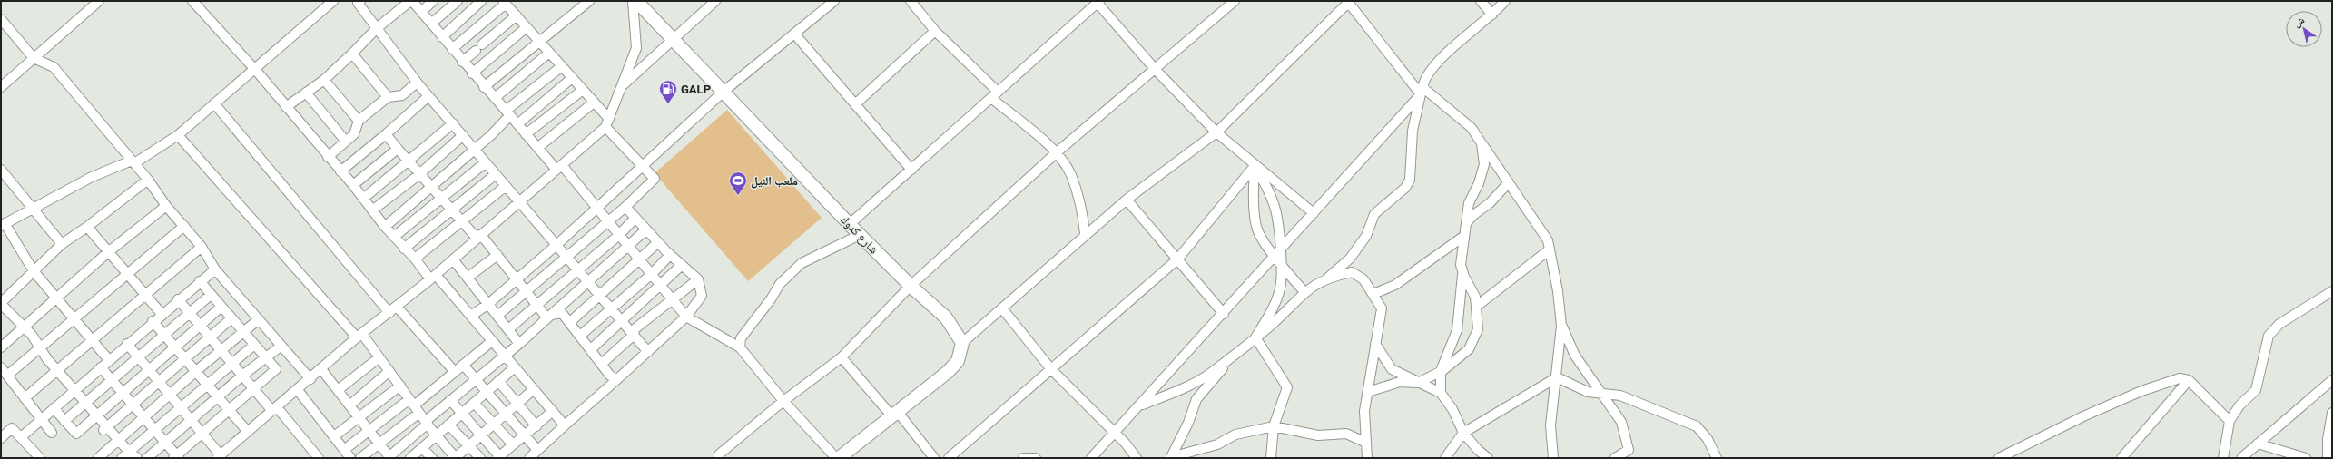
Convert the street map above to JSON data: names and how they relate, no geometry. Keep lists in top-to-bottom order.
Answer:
{
  "streets": {
    "street": ["شارع كدوك"]
  },
  "places": {
    "fuel station": ["GALP"],
    "sports": ["ملعب النيل"]
  },
  "north": "top left"
}
